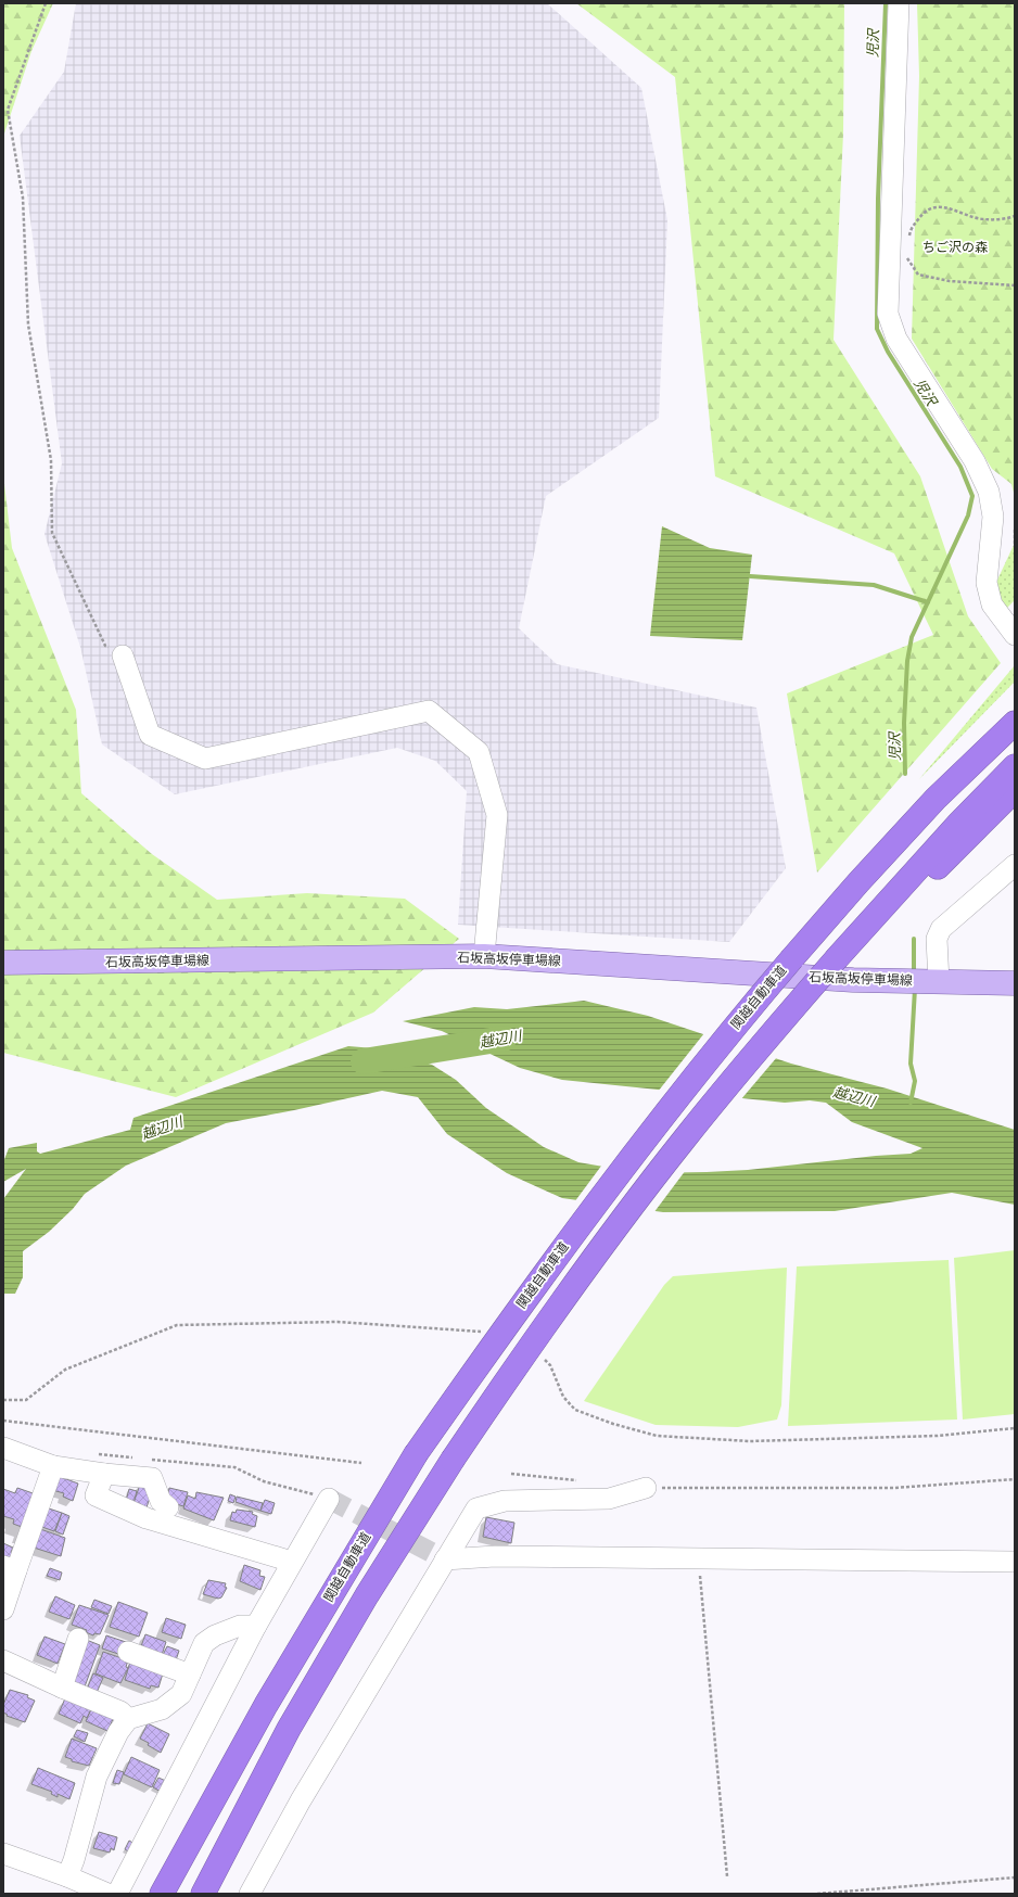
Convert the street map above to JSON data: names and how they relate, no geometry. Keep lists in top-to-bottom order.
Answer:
{
  "streets": {
    "highway": ["関越自動車道"],
    "main road": ["石坂高坂停車場線"]
  },
  "water": ["児沢", "越辺川"],
  "parks": ["ちご沢の森"]
}
